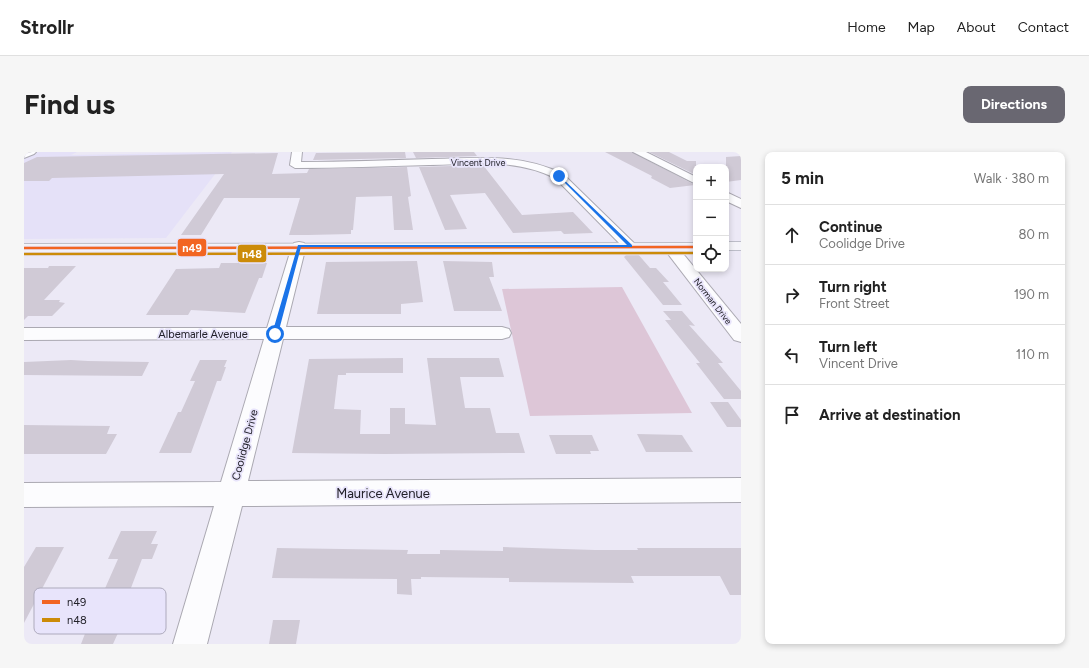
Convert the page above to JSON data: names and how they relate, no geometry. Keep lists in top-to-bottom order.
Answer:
{
  "streets": {
    "street": [
      "Vincent Drive",
      "Norman Drive",
      "Albemarle Avenue",
      "Coolidge Drive",
      "Maurice Avenue"
    ]
  },
  "crossings": [
    ["Albemarle Avenue", "Coolidge Drive"],
    ["Coolidge Drive", "Maurice Avenue"]
  ],
  "lines": ["transit line n49", "transit line n48"],
  "legend": ["n49", "n48"],
  "page": {
    "header": "Strollr",
    "nav": [
      "Home",
      "Map",
      "About",
      "Contact"
    ],
    "buttons": "Directions",
    "title": "Find us",
    "heading": ["5 min", "Walk · 380 m"],
    "map_buttons": ["+", "−"],
    "list": [
      ["Continue", "Coolidge Drive", "80 m"],
      ["Turn right", "Front Street", "190 m"],
      ["Turn left", "Vincent Drive", "110 m"],
      "Arrive at destination"
    ]
  }
}
